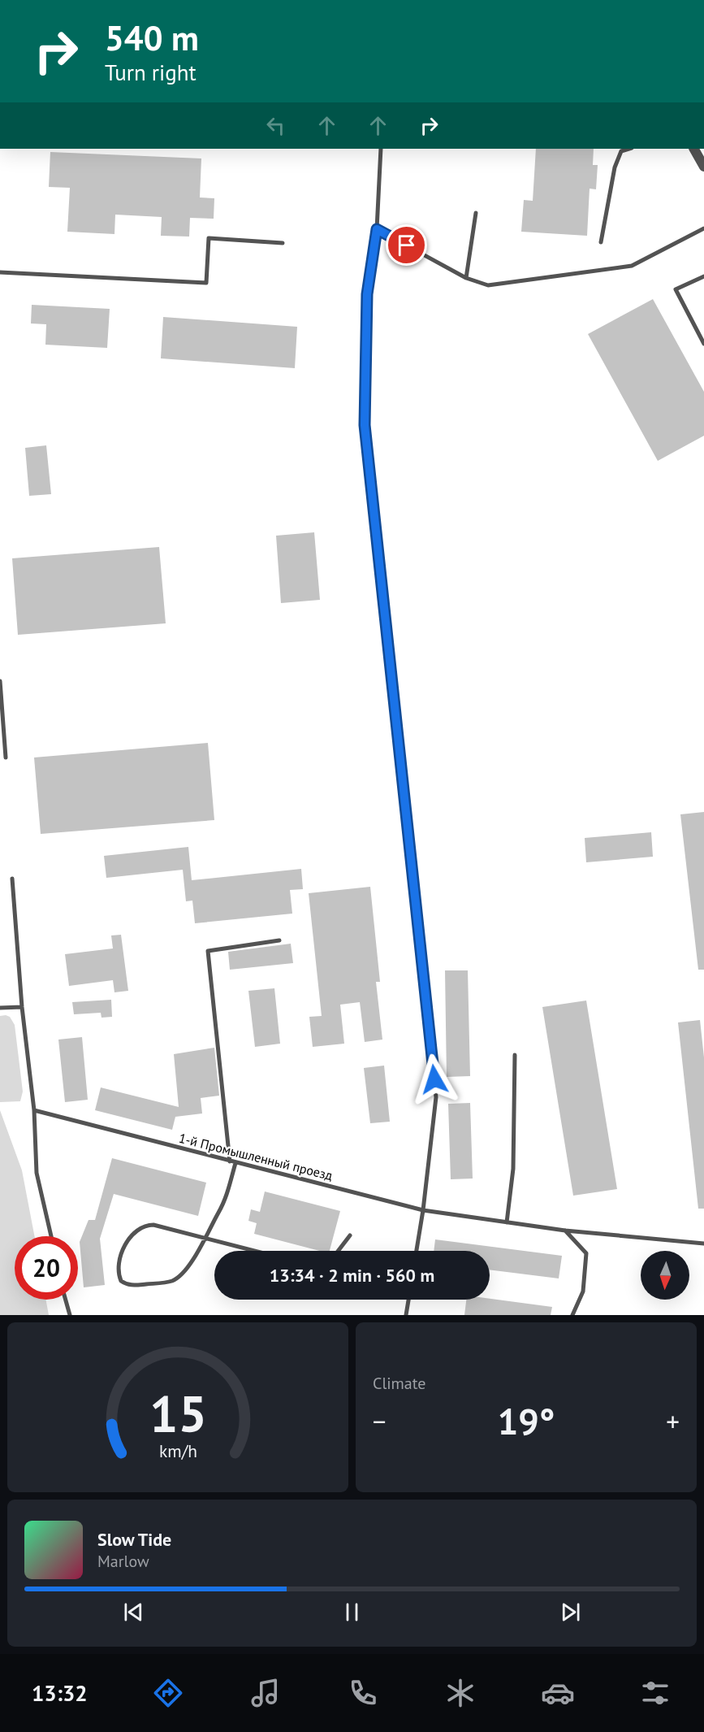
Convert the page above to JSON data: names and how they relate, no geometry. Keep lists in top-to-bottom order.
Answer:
{
  "streets": {
    "lane": ["1-й Промышленный проезд"]
  },
  "north": "bottom",
  "page": {
    "turn": ["540 m", "Turn right"],
    "limit": "20",
    "trip": "13:34 · 2 min · 560 m",
    "tile": "Climate",
    "heat": ["−", "19°", "+"],
    "song": ["Slow Tide", "Marlow"],
    "tabs": "13:32",
    "gauge": ["15", "km/h"]
  }
}
